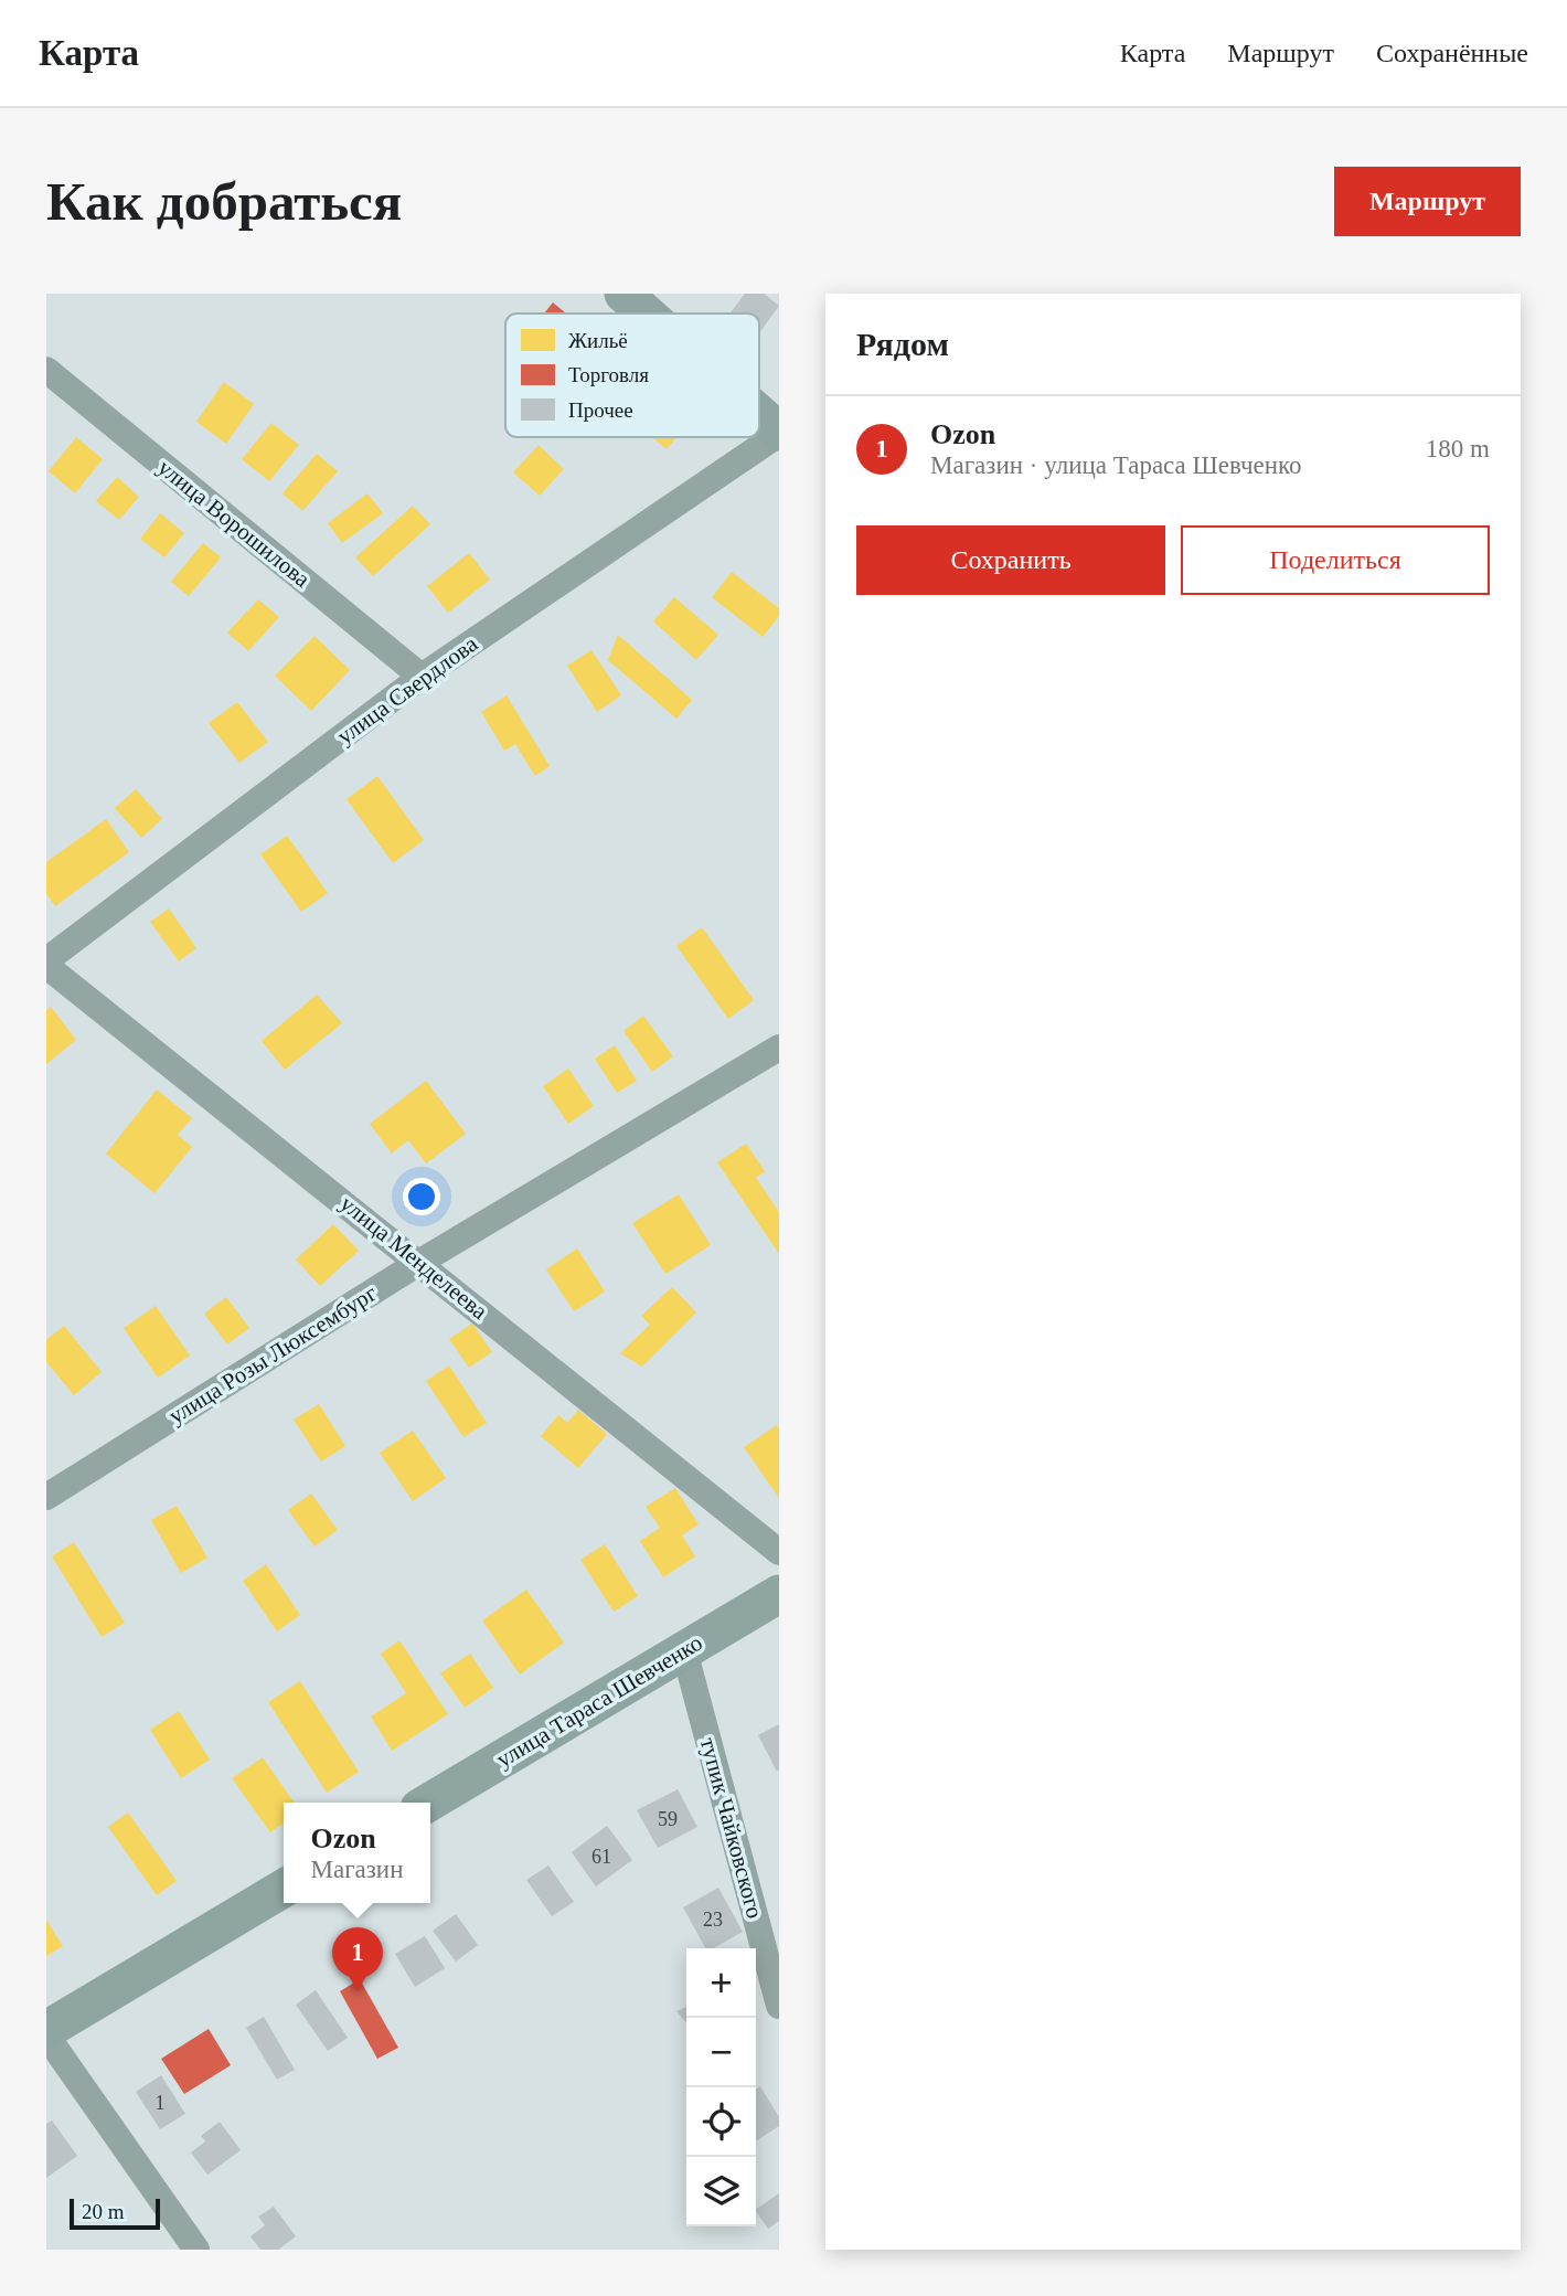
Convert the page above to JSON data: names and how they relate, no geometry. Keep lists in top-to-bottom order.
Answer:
{
  "streets": {
    "street": [
      "улица Ворошилова",
      "улица Свердлова",
      "улица Менделеева",
      "улица Розы Люксембург",
      "улица Тараса Шевченко",
      "тупик Чайковского"
    ]
  },
  "crossings": [
    ["улица Ворошилова", "улица Свердлова"],
    ["улица Свердлова", "улица Менделеева"],
    ["улица Менделеева", "улица Розы Люксембург"],
    ["улица Тараса Шевченко", "тупик Чайковского"]
  ],
  "house_numbers": [
    "59",
    "61",
    "23",
    "1"
  ],
  "legend": ["Жильё", "Торговля", "Прочее"],
  "scale_bar": "20 m",
  "page": {
    "header": "Карта",
    "nav": ["Карта", "Маршрут", "Сохранённые"],
    "buttons": [
      "Маршрут",
      ["Сохранить", "Поделиться"]
    ],
    "title": "Как добраться",
    "heading": "Рядом",
    "list": [
      {
        "mark": "1",
        "name": "Ozon",
        "note": "Магазин · улица Тараса Шевченко",
        "value": "180 m"
      }
    ],
    "popup": ["Ozon", "Магазин"],
    "pins": "1",
    "map_buttons": ["+", "−"],
    "scale": "20 m"
  }
}
